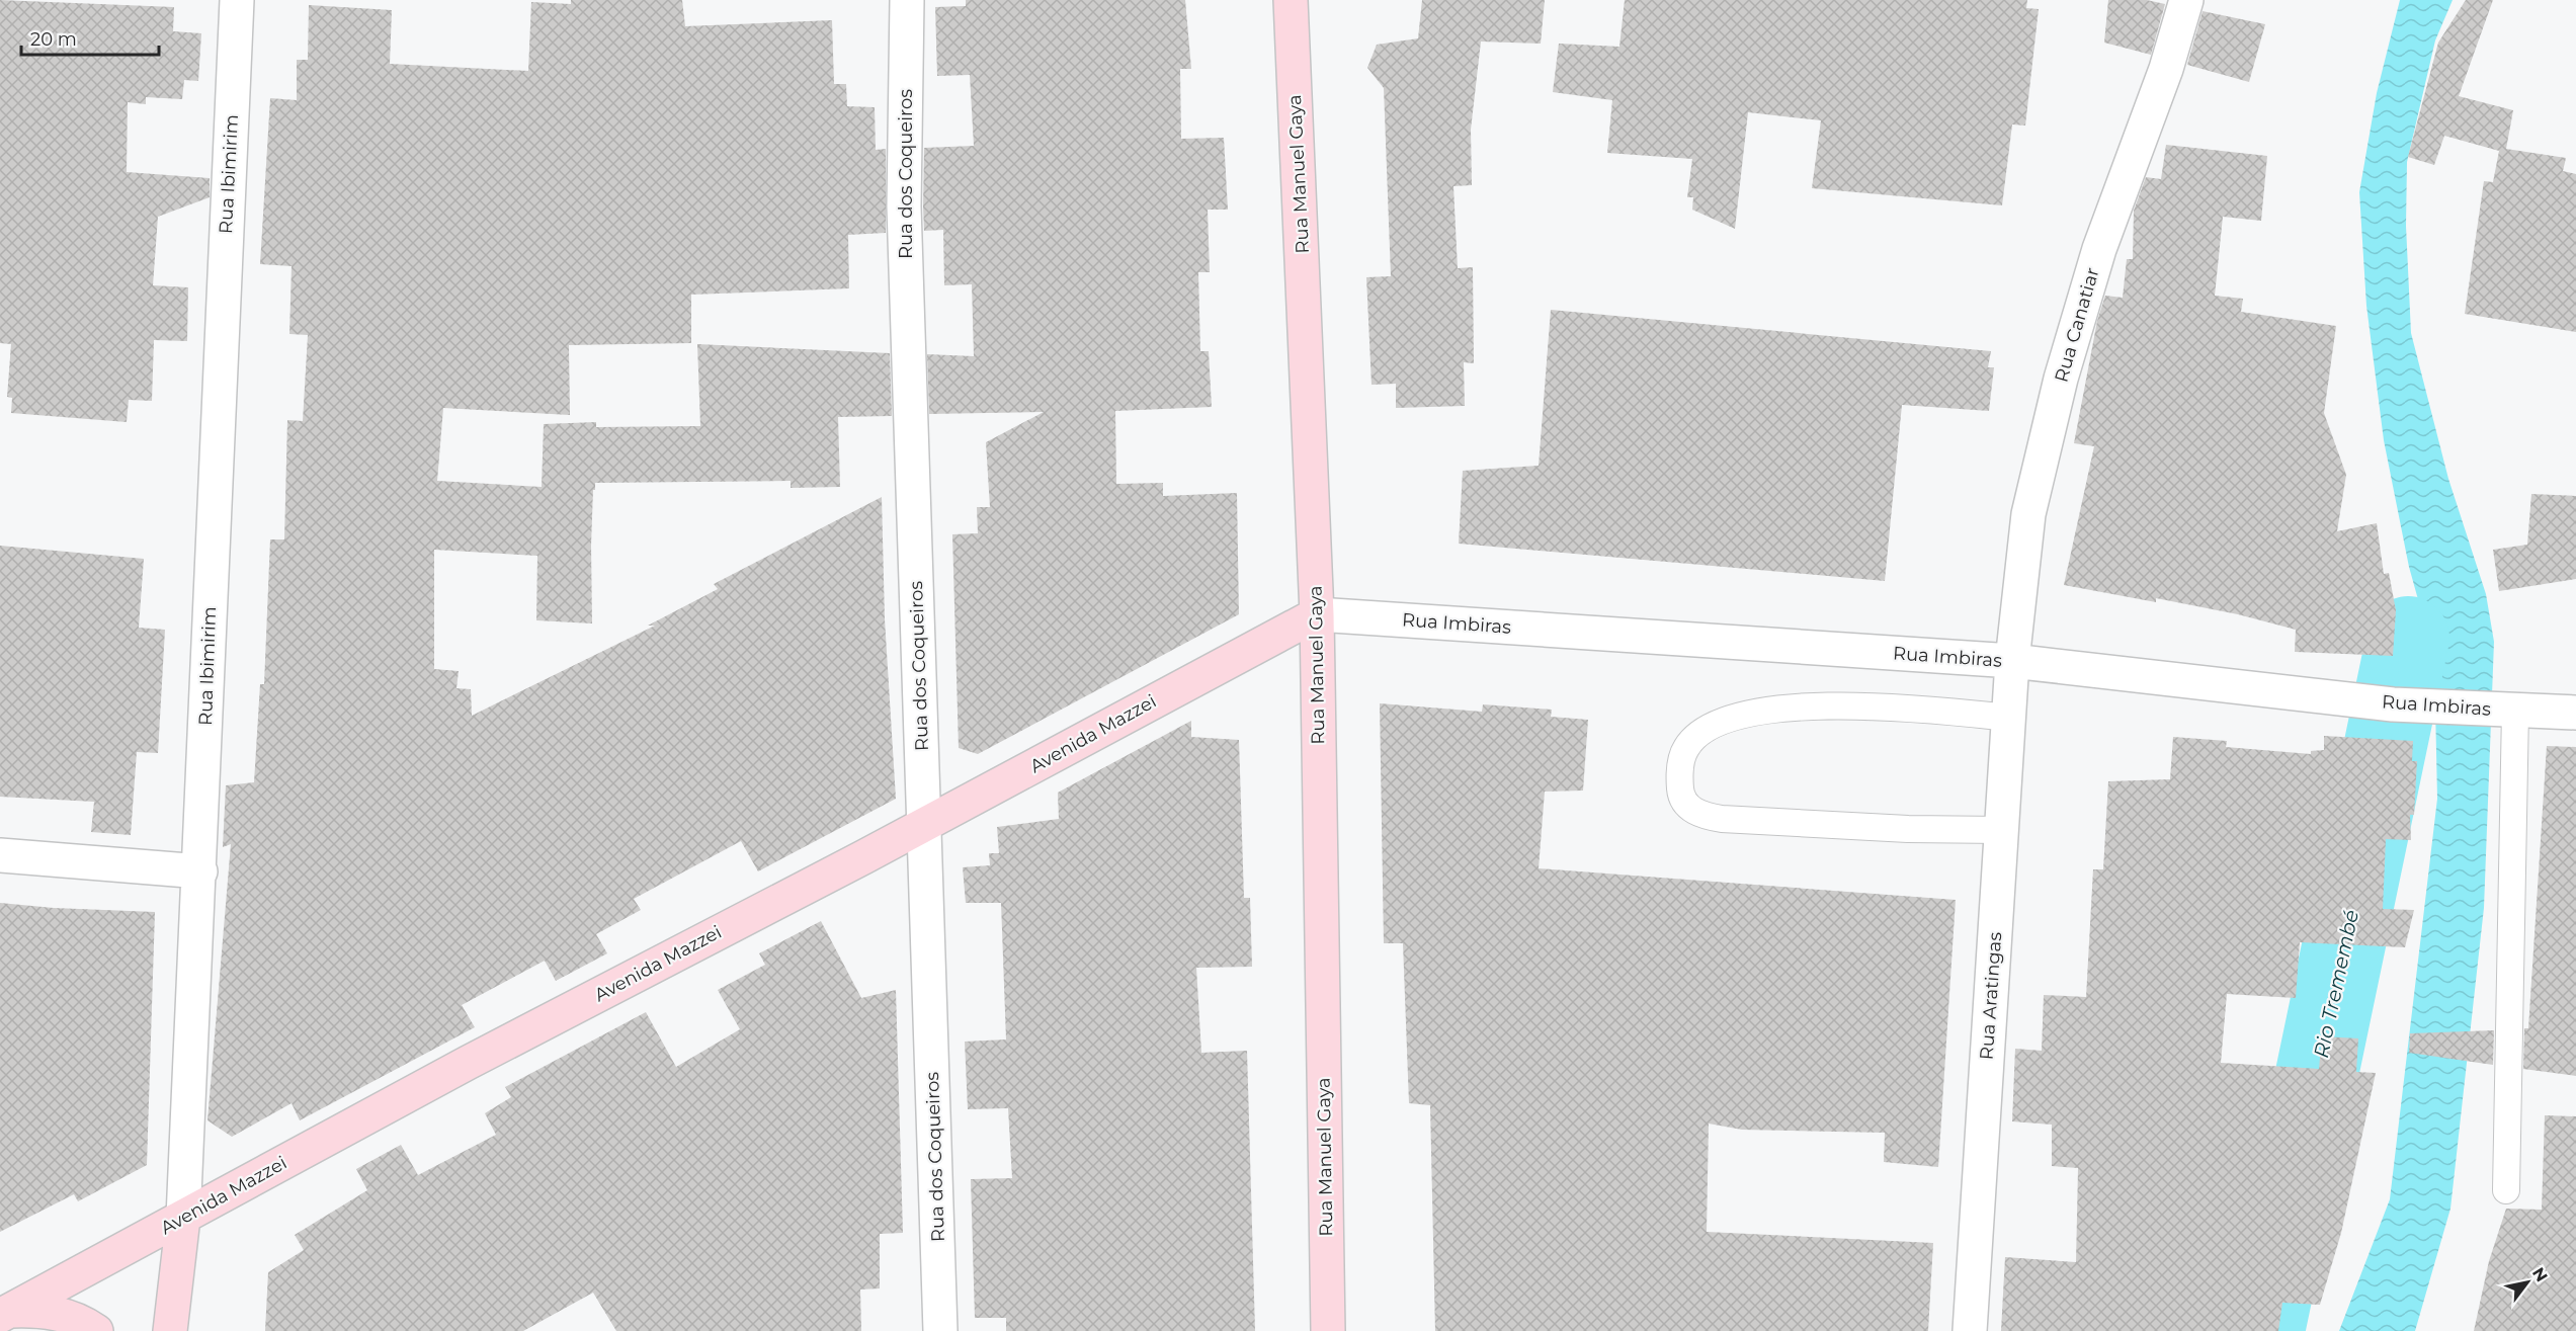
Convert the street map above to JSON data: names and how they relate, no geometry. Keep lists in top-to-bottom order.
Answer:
{
  "streets": {
    "street": [
      "Rua Ibimirim",
      "Rua dos Coqueiros",
      "Rua Manuel Gaya",
      "Rua Canatiar",
      "Rua Imbiras",
      "Avenida Mazzei",
      "Rua Aratingas"
    ]
  },
  "crossings": [
    ["Rua Ibimirim", "Avenida Mazzei"],
    ["Rua dos Coqueiros", "Avenida Mazzei"],
    ["Rua Manuel Gaya", "Rua Imbiras"],
    ["Rua Manuel Gaya", "Avenida Mazzei"],
    ["Rua Canatiar", "Rua Imbiras"],
    ["Rua Canatiar", "Rua Aratingas"],
    ["Rua Imbiras", "Avenida Mazzei"],
    ["Rua Imbiras", "Rua Aratingas"]
  ],
  "water": ["Rio Tremembé"],
  "scale_bar": "20 m",
  "north": "top right"
}
